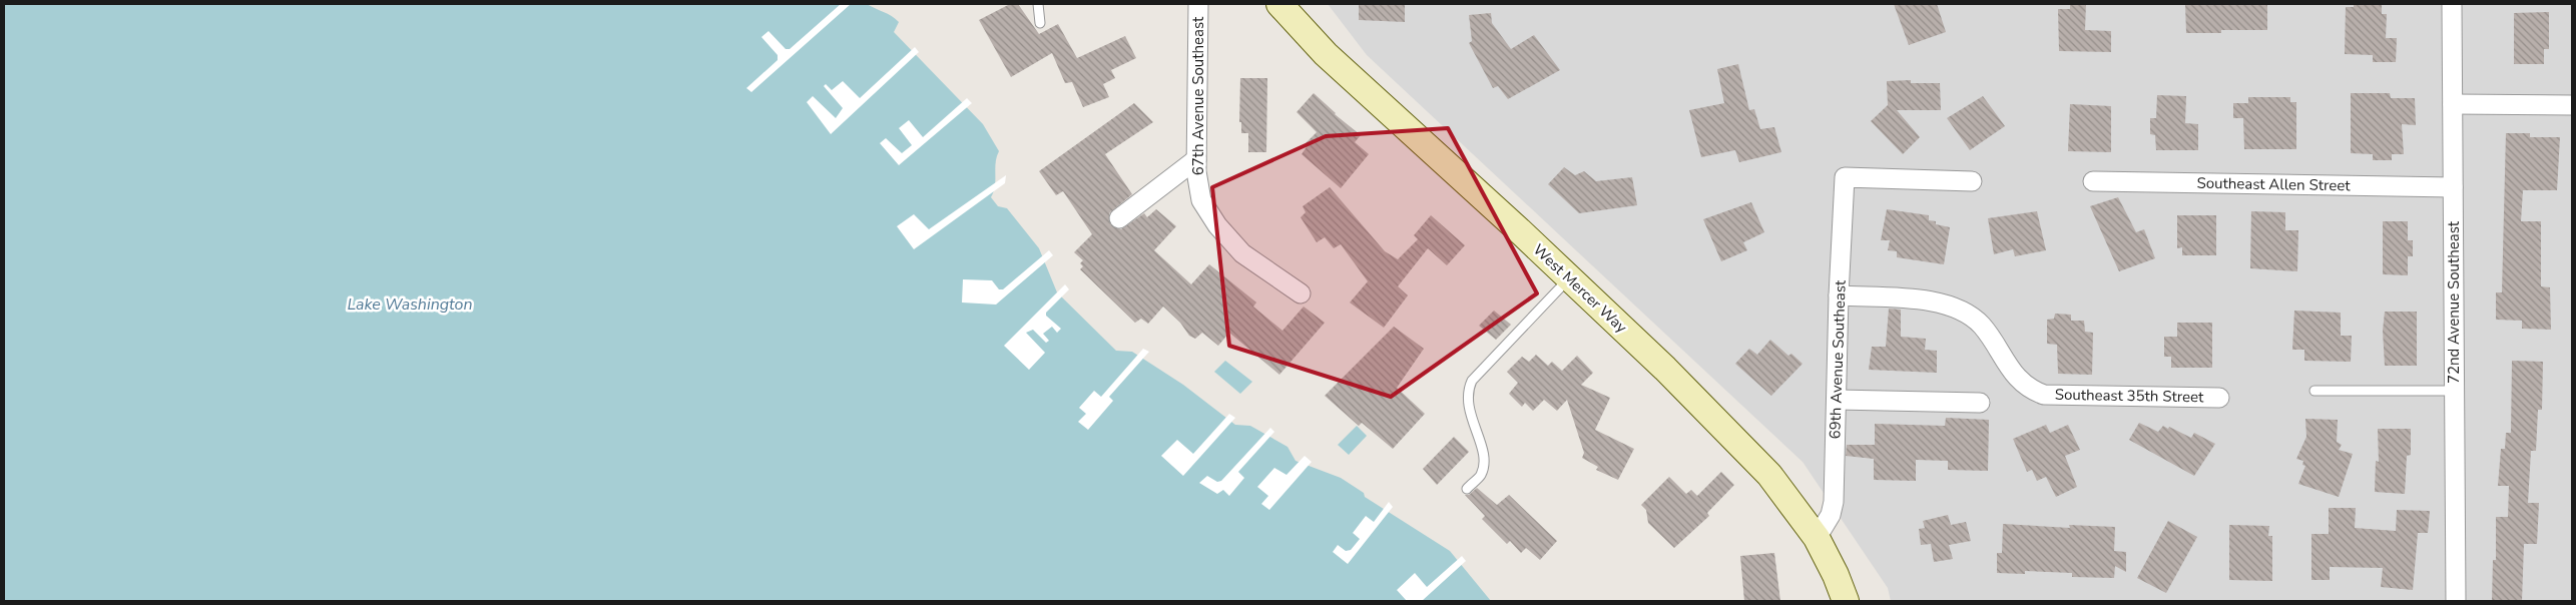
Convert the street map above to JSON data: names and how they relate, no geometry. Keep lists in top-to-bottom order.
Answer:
{
  "streets": {
    "street": [
      "67th Avenue Southeast",
      "Southeast Allen Street",
      "West Mercer Way",
      "72nd Avenue Southeast",
      "69th Avenue Southeast",
      "Southeast 35th Street"
    ]
  },
  "crossings": [
    ["Southeast Allen Street", "72nd Avenue Southeast"],
    ["West Mercer Way", "69th Avenue Southeast"],
    ["69th Avenue Southeast", "Southeast 35th Street"]
  ],
  "water": ["Lake Washington"]
}
